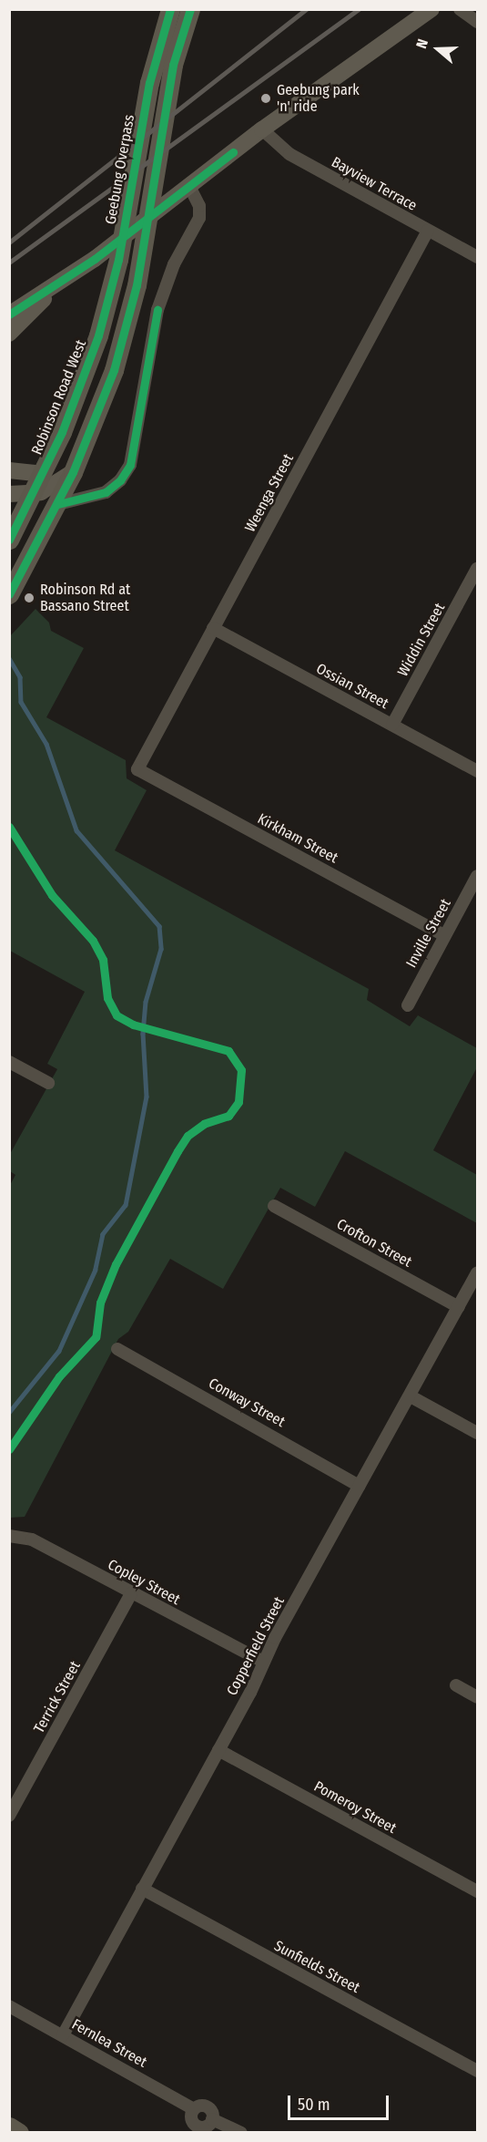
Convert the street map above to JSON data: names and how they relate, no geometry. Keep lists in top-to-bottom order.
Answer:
{
  "streets": {
    "main road": ["Geebung Overpass", "Robinson Road West"],
    "street": [
      "Bayview Terrace",
      "Weenga Street",
      "Widdin Street",
      "Ossian Street",
      "Kirkham Street",
      "Inville Street",
      "Crofton Street",
      "Conway Street",
      "Copley Street",
      "Copperfield Street",
      "Terrick Street",
      "Pomeroy Street",
      "Sunfields Street",
      "Fernlea Street"
    ]
  },
  "crossings": [
    ["Geebung Overpass", "Robinson Road West"],
    ["Bayview Terrace", "Weenga Street"],
    ["Weenga Street", "Ossian Street"],
    ["Weenga Street", "Kirkham Street"],
    ["Widdin Street", "Ossian Street"],
    ["Kirkham Street", "Inville Street"],
    ["Crofton Street", "Copperfield Street"],
    ["Conway Street", "Copperfield Street"],
    ["Copley Street", "Copperfield Street"],
    ["Copley Street", "Terrick Street"],
    ["Copperfield Street", "Pomeroy Street"],
    ["Copperfield Street", "Sunfields Street"],
    ["Copperfield Street", "Fernlea Street"]
  ],
  "places": ["Geebung park 'n' ride", "Robinson Rd at Bassano Street"],
  "scale_bar": "50 m",
  "north": "left"
}
